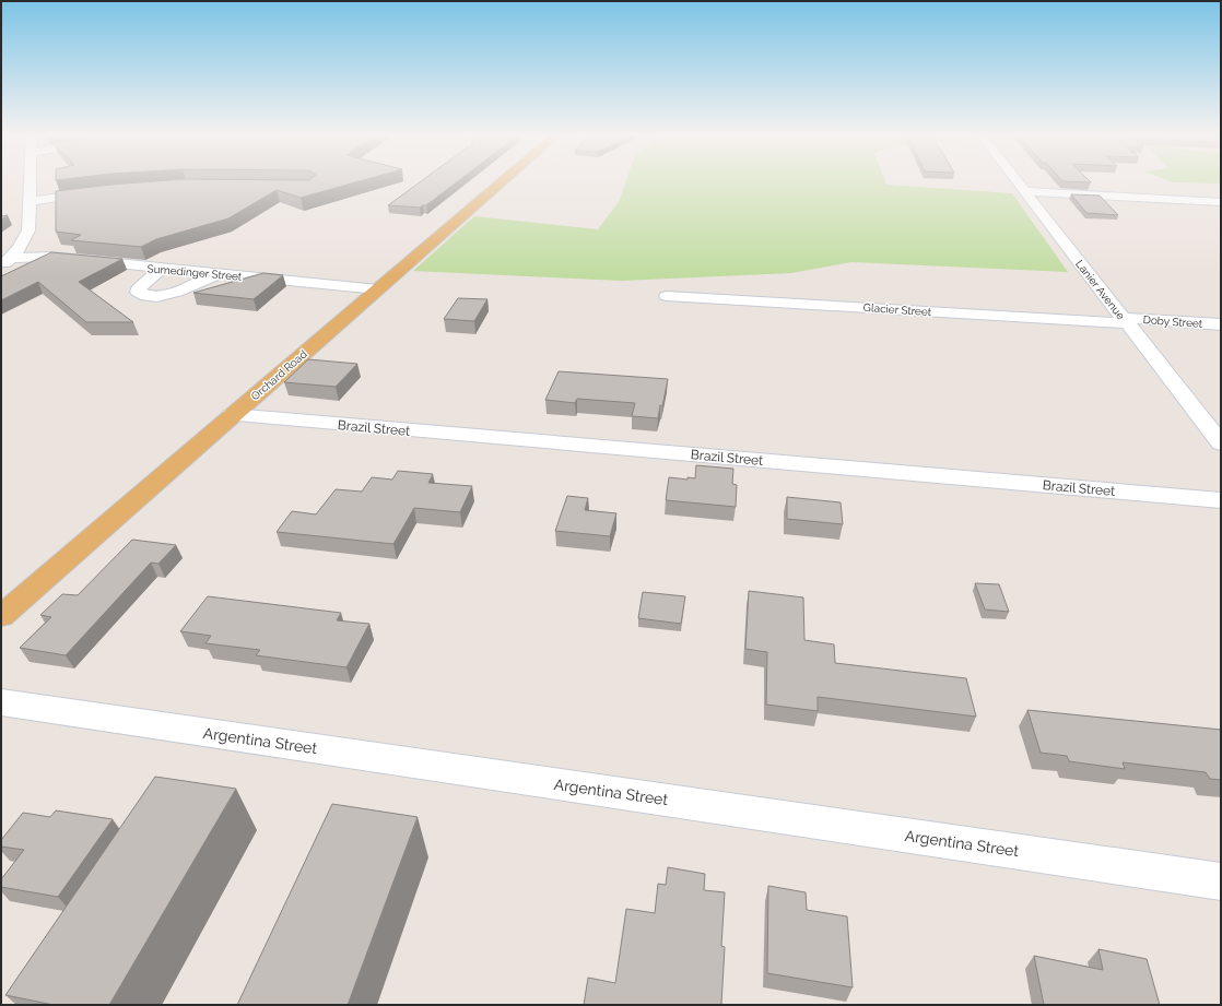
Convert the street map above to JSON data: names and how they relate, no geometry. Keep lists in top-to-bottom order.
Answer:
{
  "streets": {
    "main road": ["Orchard Road"],
    "street": [
      "Sumedinger Street",
      "Lanier Avenue",
      "Glacier Street",
      "Doby Street",
      "Brazil Street",
      "Argentina Street"
    ]
  },
  "crossings": [
    ["Sumedinger Street", "Orchard Road"],
    ["Lanier Avenue", "Glacier Street"],
    ["Lanier Avenue", "Doby Street"],
    ["Glacier Street", "Doby Street"],
    ["Orchard Road", "Brazil Street"]
  ]
}
